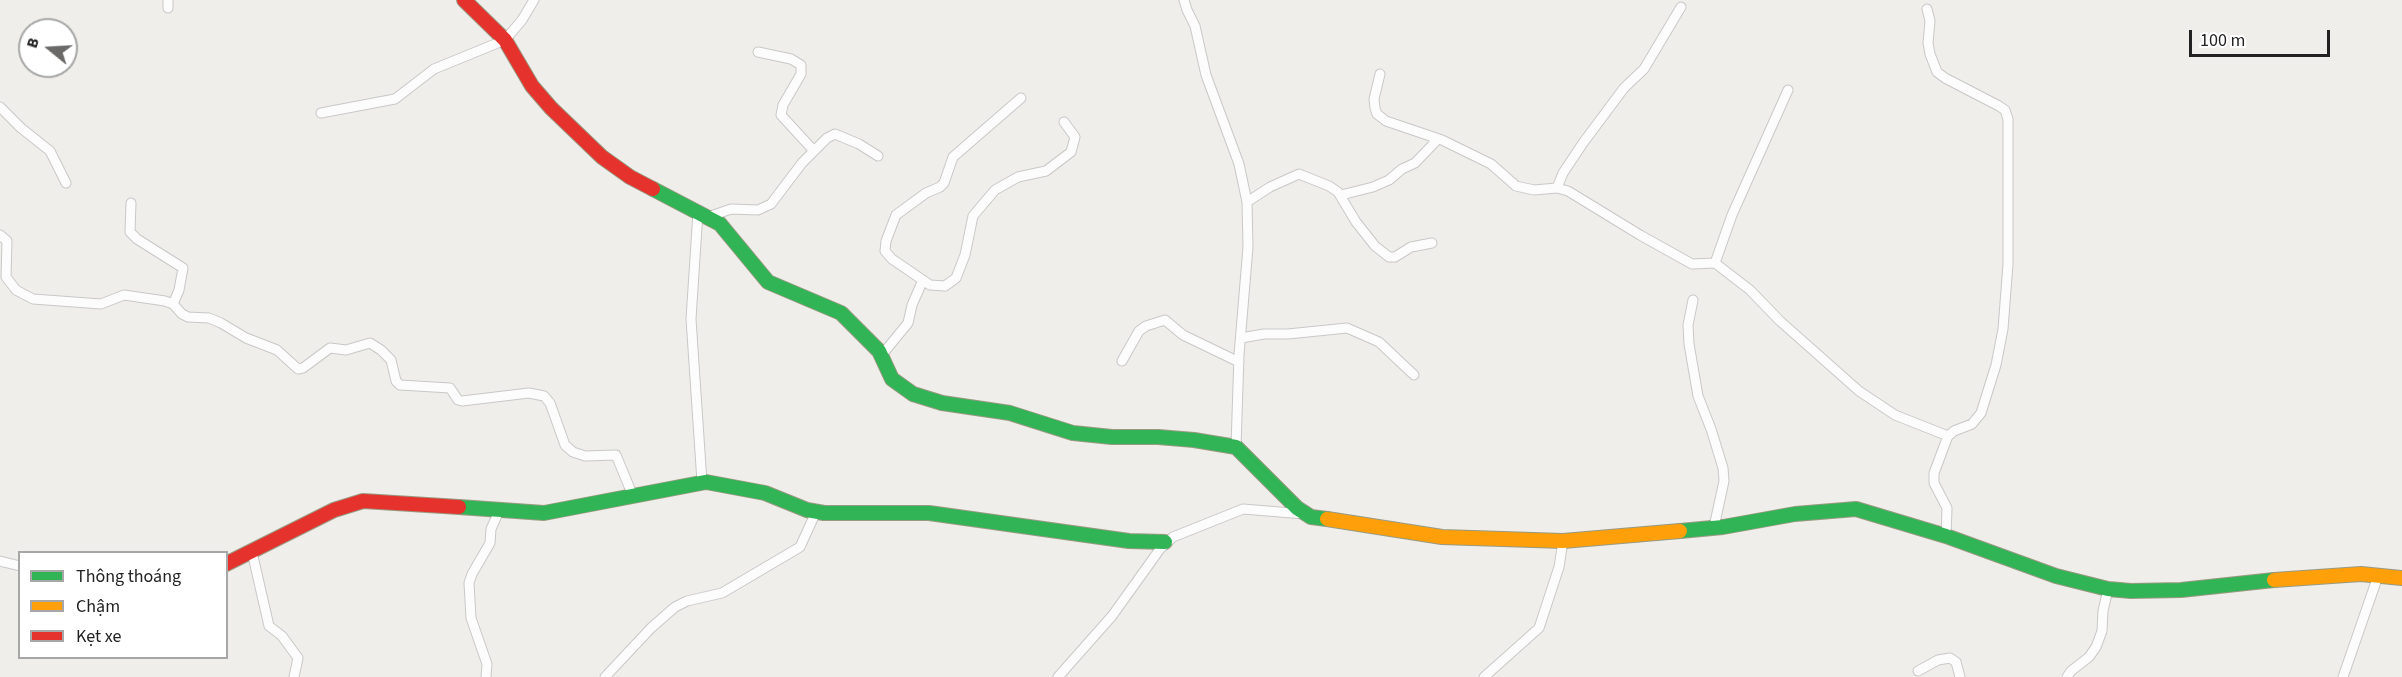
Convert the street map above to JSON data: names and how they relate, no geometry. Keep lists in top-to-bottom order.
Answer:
{
  "legend": ["Thông thoáng", "Chậm", "Kẹt xe"],
  "scale_bar": "100 m",
  "north": "left"
}
